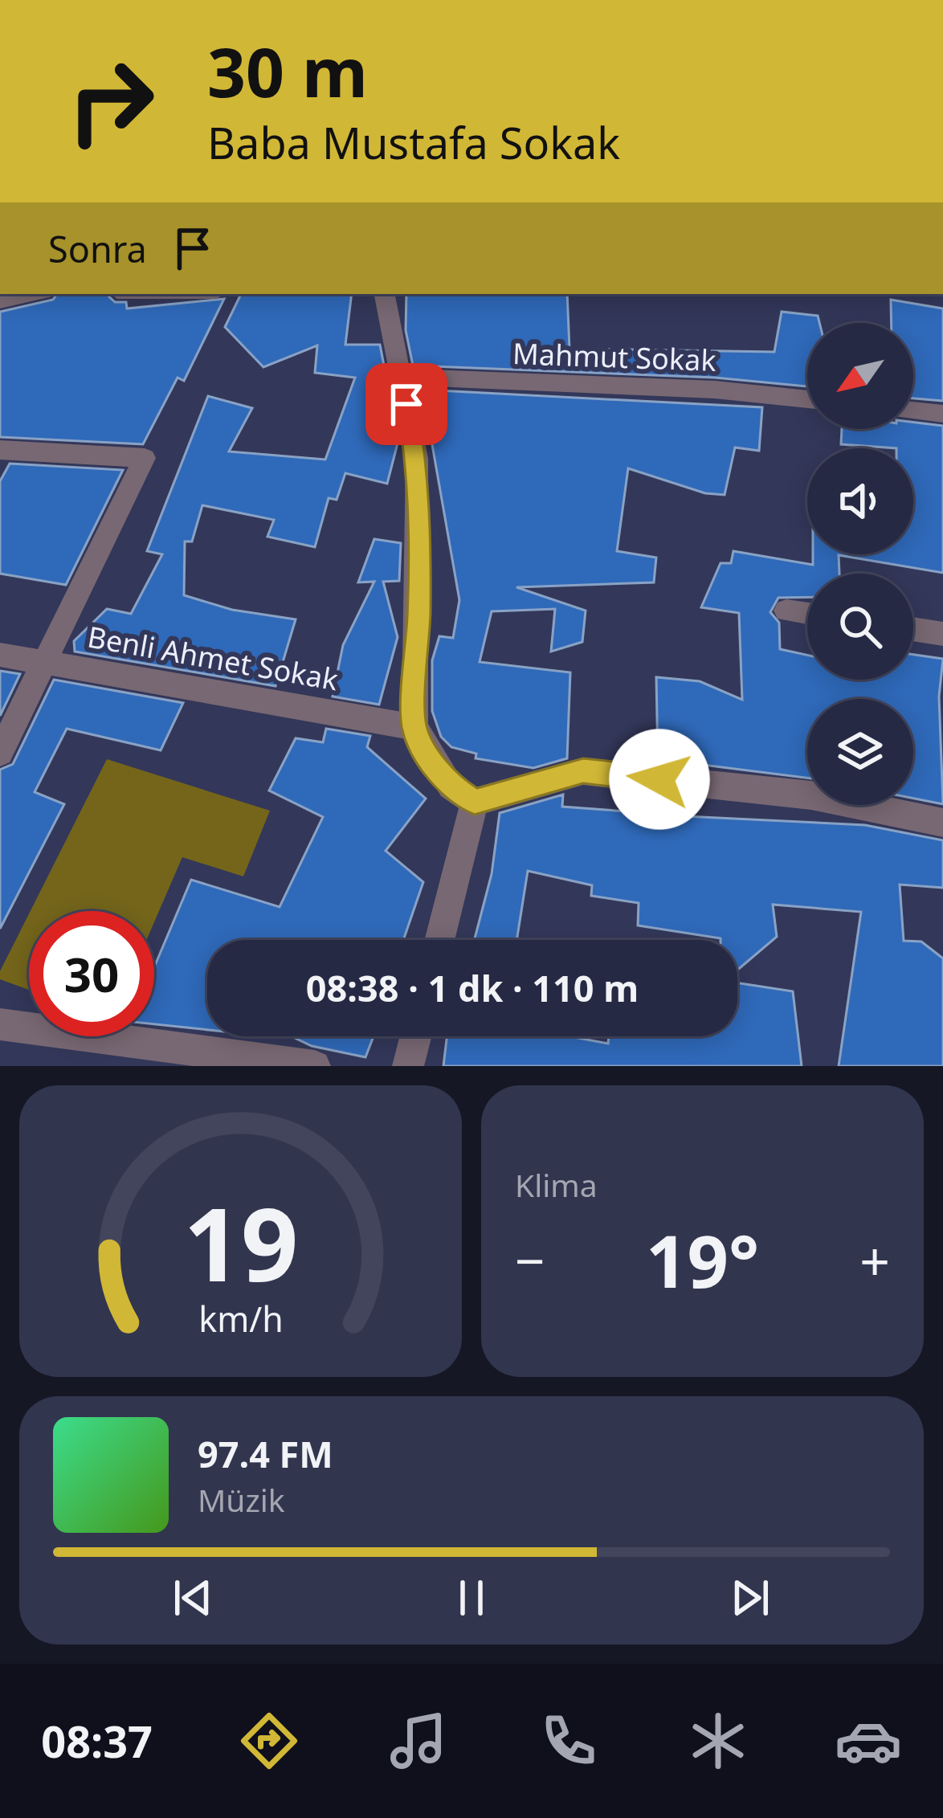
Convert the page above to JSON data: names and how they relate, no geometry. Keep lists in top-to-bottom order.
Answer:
{
  "streets": {
    "street": ["Mahmut Sokak", "Benli Ahmet Sokak"]
  },
  "north": "bottom left",
  "page": {
    "turn": ["30 m", "Baba Mustafa Sokak"],
    "then": "Sonra",
    "limit": "30",
    "trip": "08:38 · 1 dk · 110 m",
    "tile": "Klima",
    "heat": ["−", "19°", "+"],
    "song": ["97.4 FM", "Müzik"],
    "tabs": "08:37",
    "gauge": ["19", "km/h"]
  }
}
